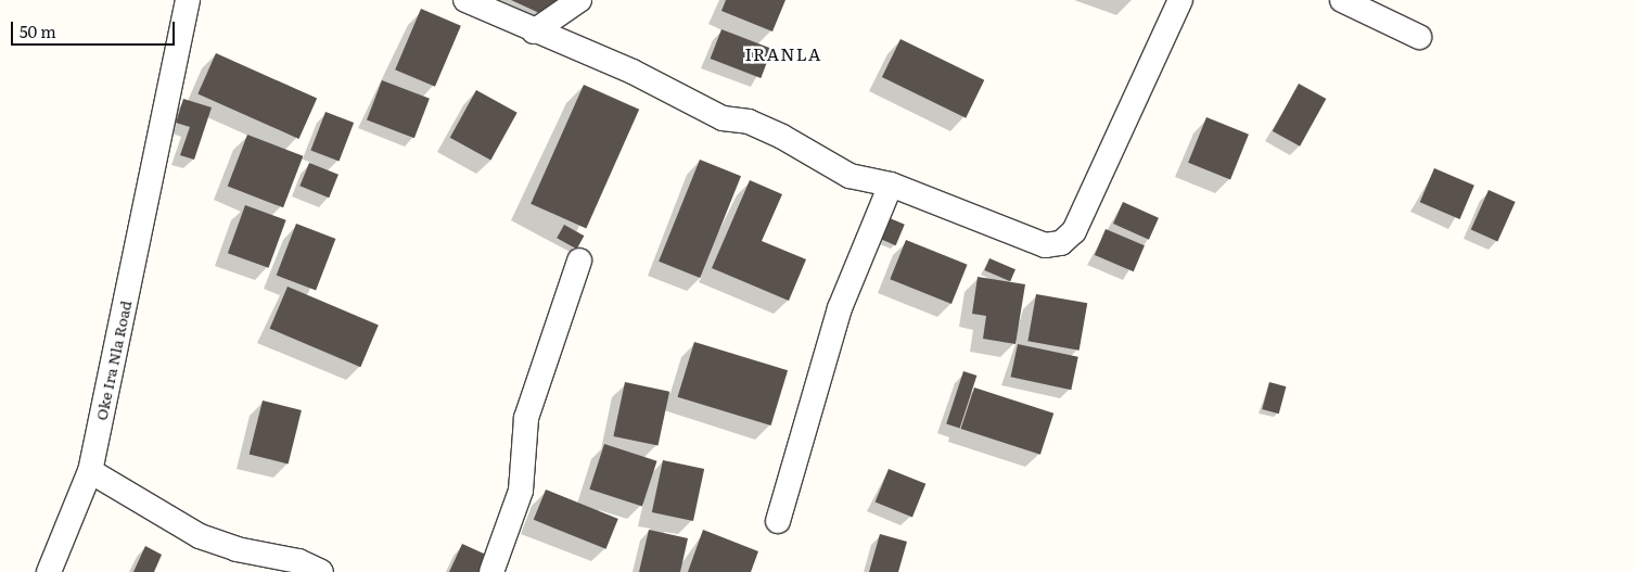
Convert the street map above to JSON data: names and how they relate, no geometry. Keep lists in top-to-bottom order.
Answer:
{
  "streets": {
    "street": ["Oke Ira Nla Road"]
  },
  "districts": ["IRANLA"],
  "scale_bar": "50 m"
}
